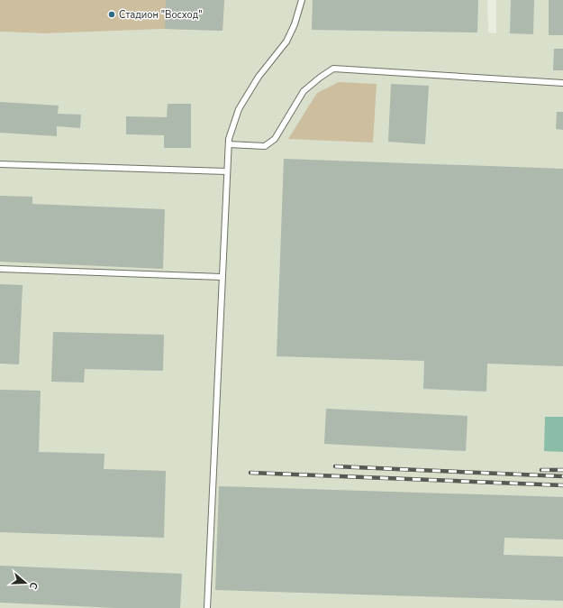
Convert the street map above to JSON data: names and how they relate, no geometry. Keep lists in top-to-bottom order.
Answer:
{
  "places": ["Стадион \"Восход\""],
  "north": "right"
}
